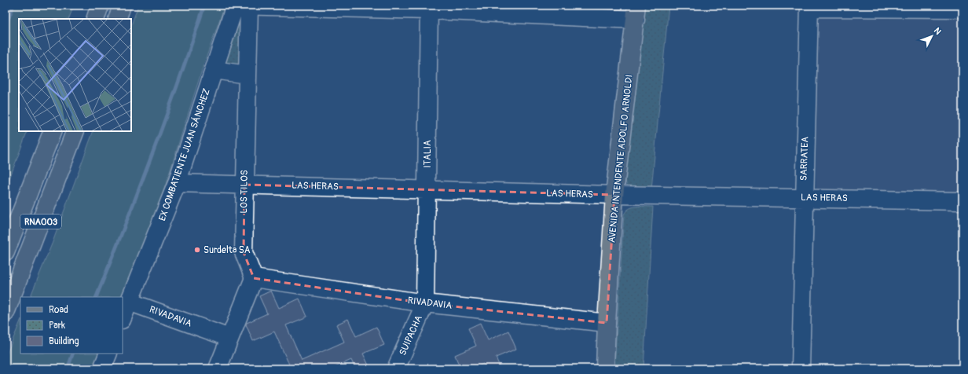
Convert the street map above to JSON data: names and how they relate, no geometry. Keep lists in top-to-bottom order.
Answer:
{
  "streets": {
    "main road": ["AVENIDA INTENDENTE ADOLFO ARNOLDI", "RNA003"],
    "street": [
      "ITALIA",
      "EX COMBATIENTE JUAN SÁNCHEZ",
      "SARRATEA",
      "LAS HERAS",
      "LOS TILOS",
      "RIVADAVIA",
      "SUIPACHA"
    ]
  },
  "crossings": [
    ["ITALIA", "LAS HERAS"],
    ["ITALIA", "RIVADAVIA"],
    ["ITALIA", "SUIPACHA"],
    ["EX COMBATIENTE JUAN SÁNCHEZ", "LAS HERAS"],
    ["EX COMBATIENTE JUAN SÁNCHEZ", "LOS TILOS"],
    ["EX COMBATIENTE JUAN SÁNCHEZ", "RIVADAVIA"],
    ["AVENIDA INTENDENTE ADOLFO ARNOLDI", "LAS HERAS"],
    ["AVENIDA INTENDENTE ADOLFO ARNOLDI", "RIVADAVIA"],
    ["SARRATEA", "LAS HERAS"],
    ["LAS HERAS", "LOS TILOS"],
    ["LOS TILOS", "RIVADAVIA"],
    ["RIVADAVIA", "SUIPACHA"]
  ],
  "places": ["Surdelta SA"],
  "legend": ["Road", "Park", "Building"],
  "north": "top right"
}
